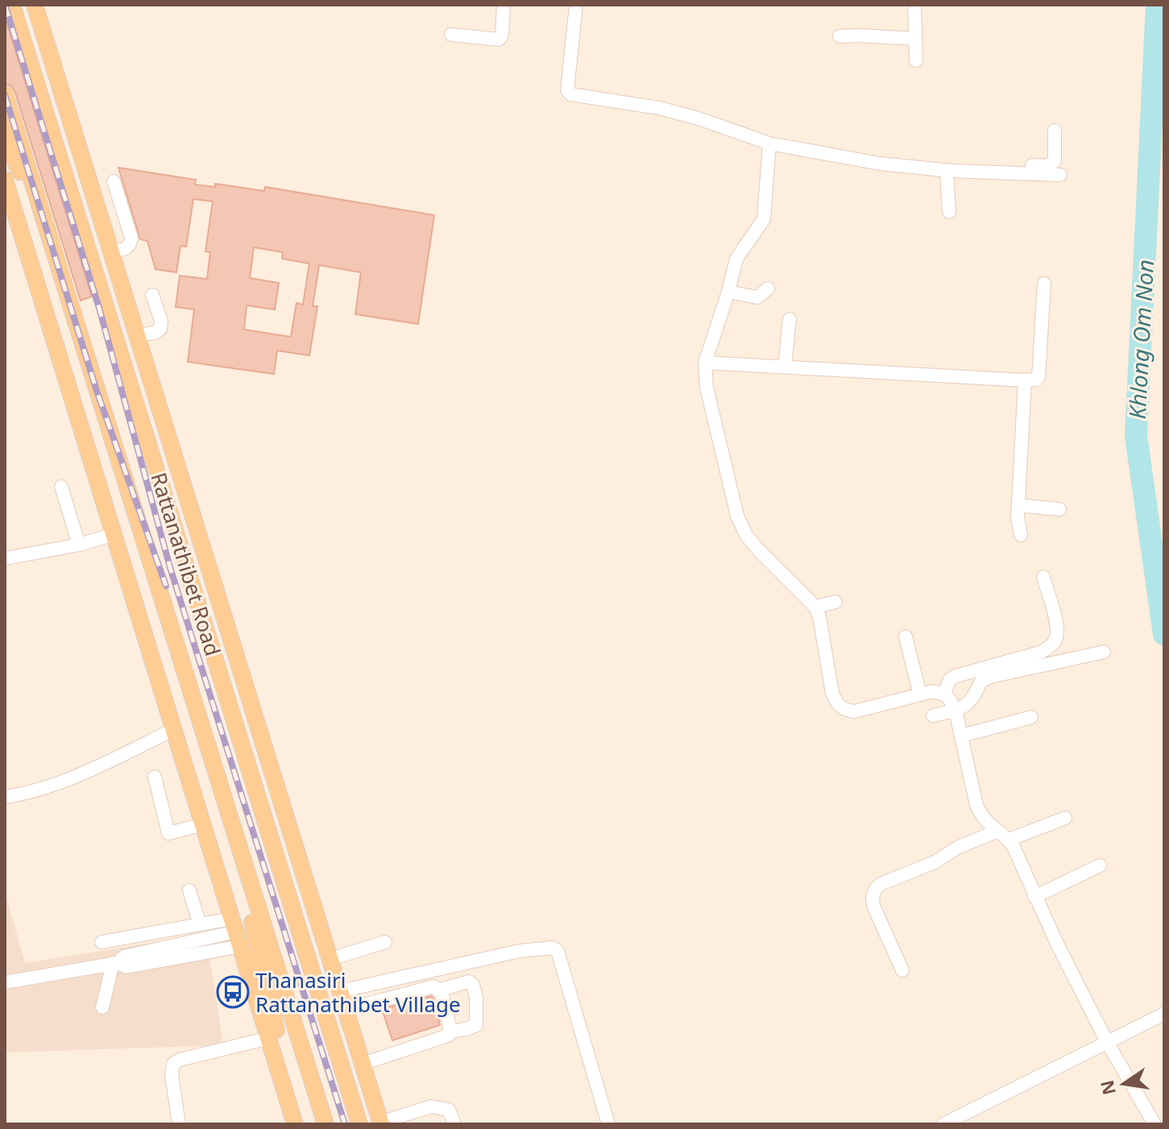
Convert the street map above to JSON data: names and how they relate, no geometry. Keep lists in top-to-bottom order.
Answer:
{
  "streets": {
    "main road": ["Rattanathibet Road"]
  },
  "water": ["Khlong Om Non"],
  "places": {
    "bus stop": ["Thanasiri Rattanathibet Village"]
  },
  "north": "left"
}
